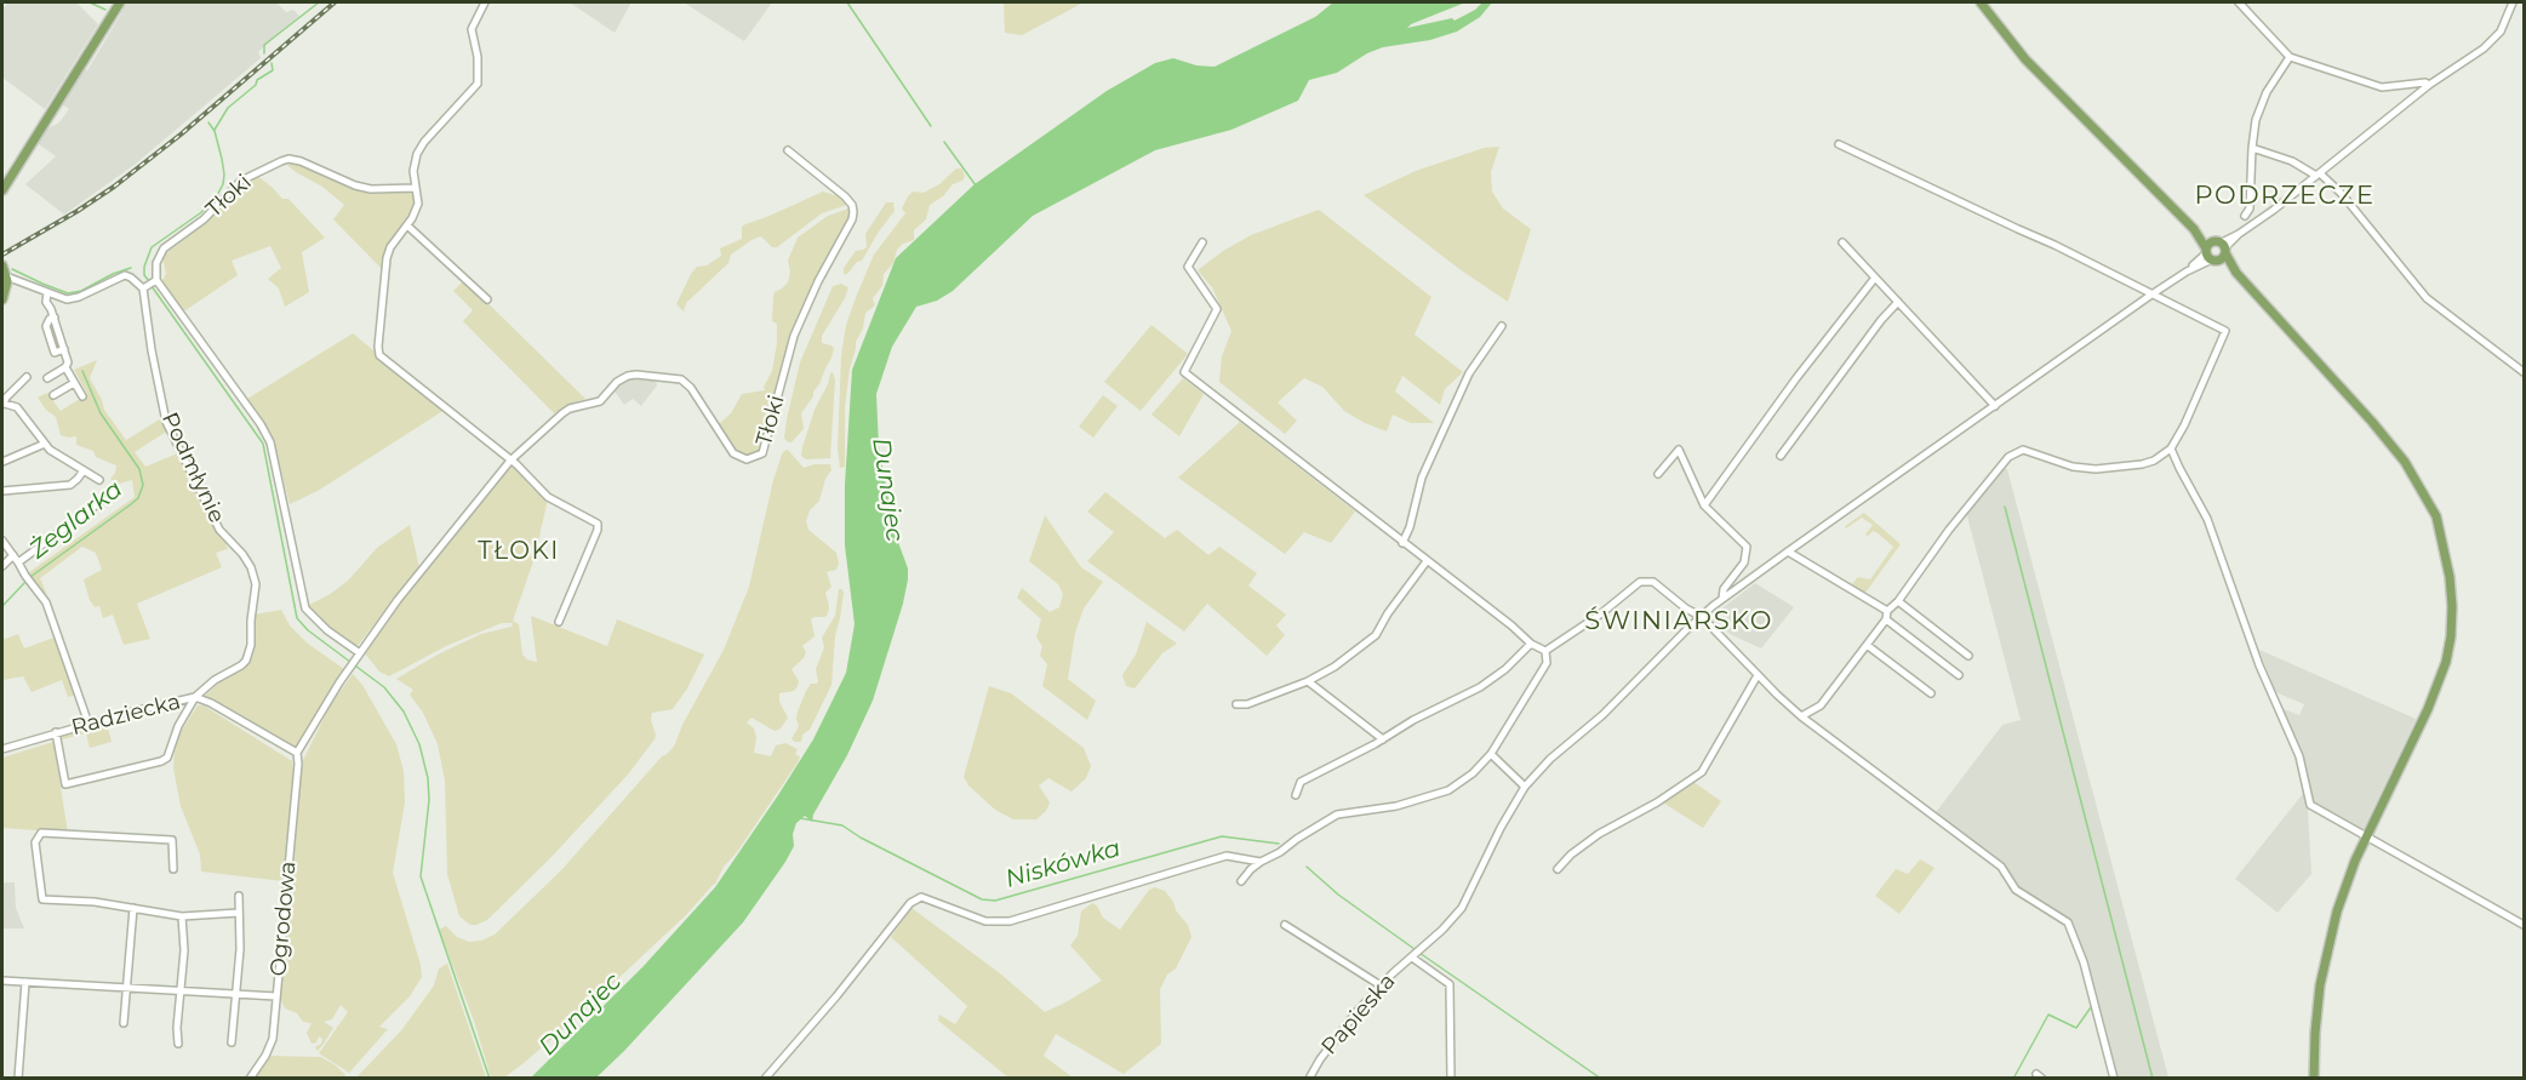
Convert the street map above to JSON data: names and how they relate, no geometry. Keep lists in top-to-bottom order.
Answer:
{
  "streets": {
    "street": [
      "Tłoki",
      "Podmłynie",
      "Radziecka",
      "Ogrodowa",
      "Papieska"
    ]
  },
  "crossings": [
    ["Tłoki", "Podmłynie"],
    ["Tłoki", "Radziecka"],
    ["Tłoki", "Ogrodowa"],
    ["Podmłynie", "Radziecka"],
    ["Radziecka", "Ogrodowa"]
  ],
  "districts": ["PODRZECZE", "TŁOKI", "ŚWINIARSKO"],
  "water": ["Dunajec", "Żeglarka", "Niskówka"]
}
